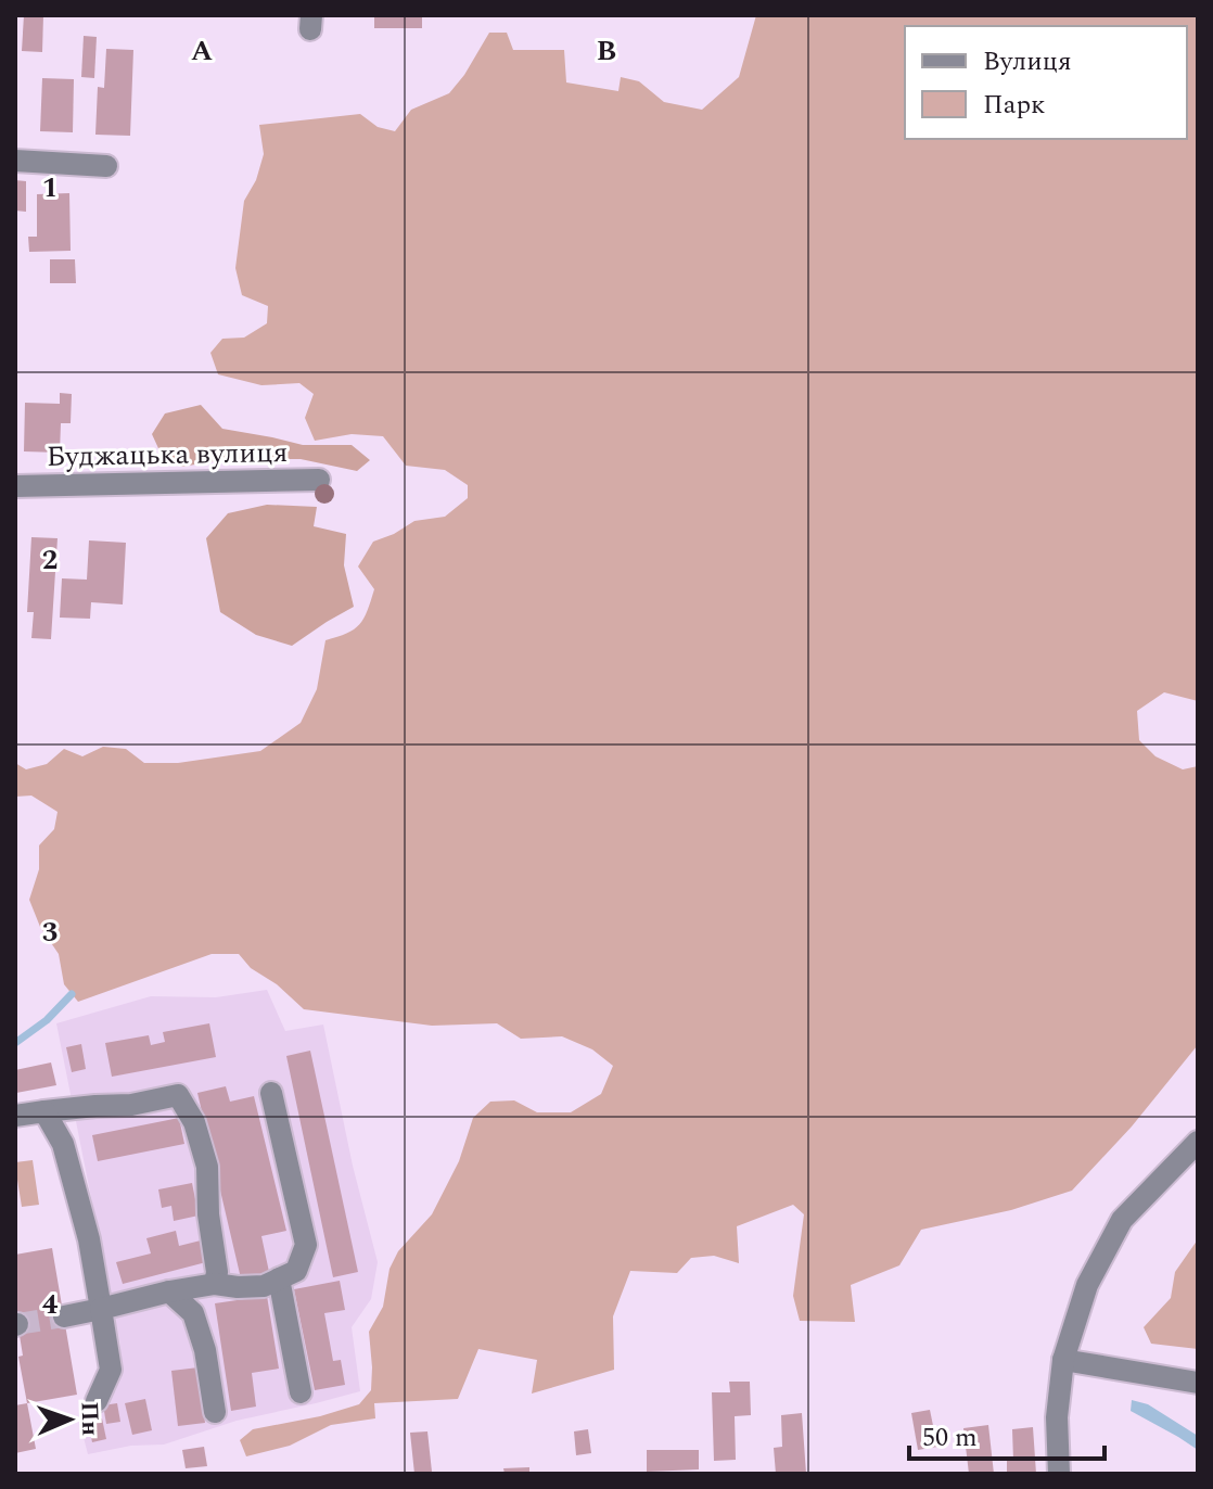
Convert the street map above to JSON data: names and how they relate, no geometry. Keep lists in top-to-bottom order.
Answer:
{
  "streets": {
    "street": ["Буджацька вулиця"]
  },
  "legend": ["Вулиця", "Парк"],
  "scale_bar": "50 m",
  "north": "right",
  "grid": {
    "columns": ["A", "B"],
    "rows": [
      "1",
      "2",
      "3",
      "4"
    ]
  }
}
